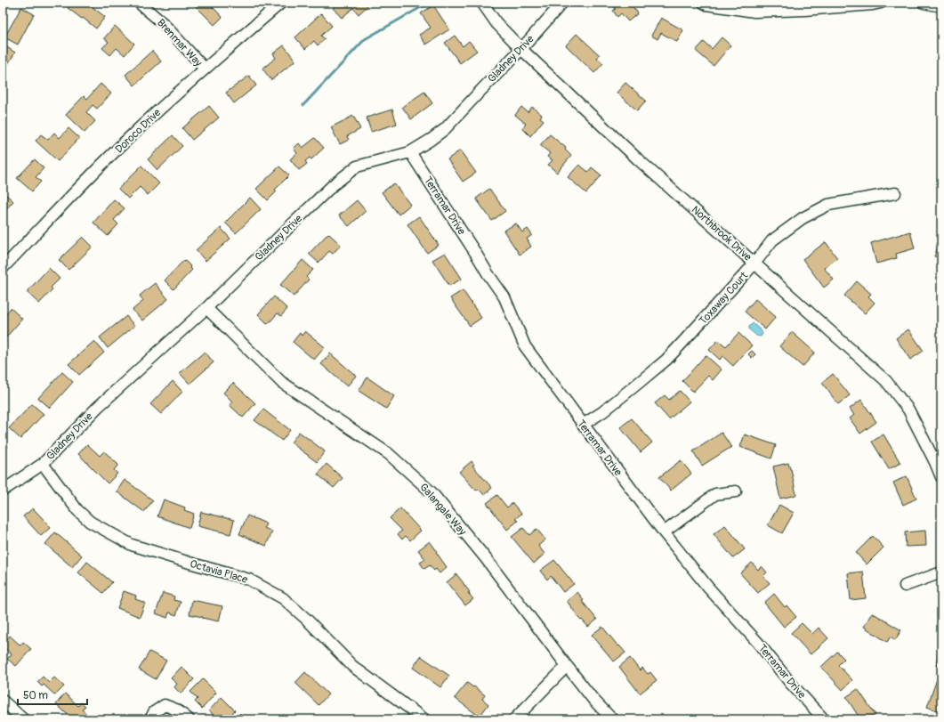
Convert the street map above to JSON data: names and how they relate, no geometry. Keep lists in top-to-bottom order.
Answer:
{
  "streets": {
    "street": [
      "Brenmar Way",
      "Gladney Drive",
      "Doroco Drive",
      "Terramar Drive",
      "Northbrook Drive",
      "Toxaway Court",
      "Galangale Way",
      "Octavia Place"
    ]
  },
  "crossings": [
    ["Brenmar Way", "Doroco Drive"],
    ["Gladney Drive", "Terramar Drive"],
    ["Gladney Drive", "Northbrook Drive"],
    ["Gladney Drive", "Galangale Way"],
    ["Gladney Drive", "Octavia Place"],
    ["Terramar Drive", "Toxaway Court"],
    ["Northbrook Drive", "Toxaway Court"]
  ],
  "scale_bar": "50 m"
}
